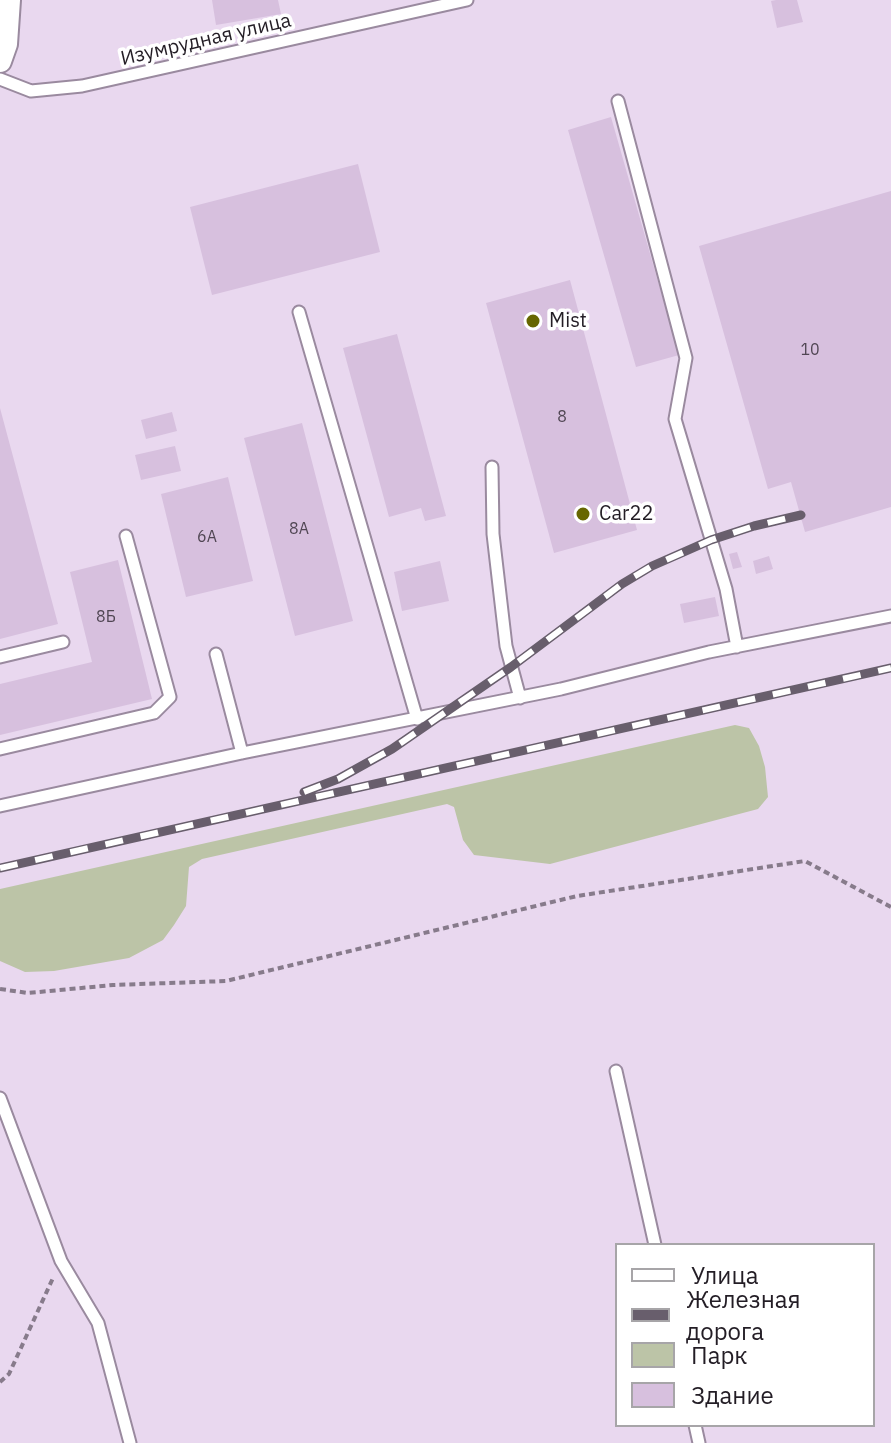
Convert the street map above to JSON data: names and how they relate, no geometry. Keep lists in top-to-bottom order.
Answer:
{
  "streets": {
    "lane": ["Изумрудная улица"]
  },
  "places": ["Mist", "Car22"],
  "house_numbers": [
    "10",
    "8",
    "8А",
    "6А",
    "8Б"
  ],
  "legend": [
    "Улица",
    "Железная дорога",
    "Парк",
    "Здание"
  ]
}
